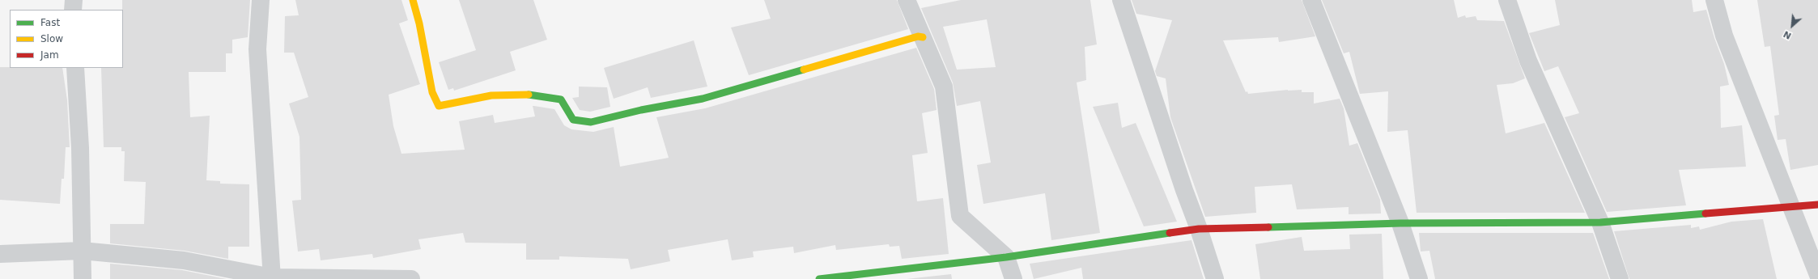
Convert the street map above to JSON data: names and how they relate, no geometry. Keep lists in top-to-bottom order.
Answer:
{
  "legend": ["Fast", "Slow", "Jam"],
  "north": "bottom left"
}
